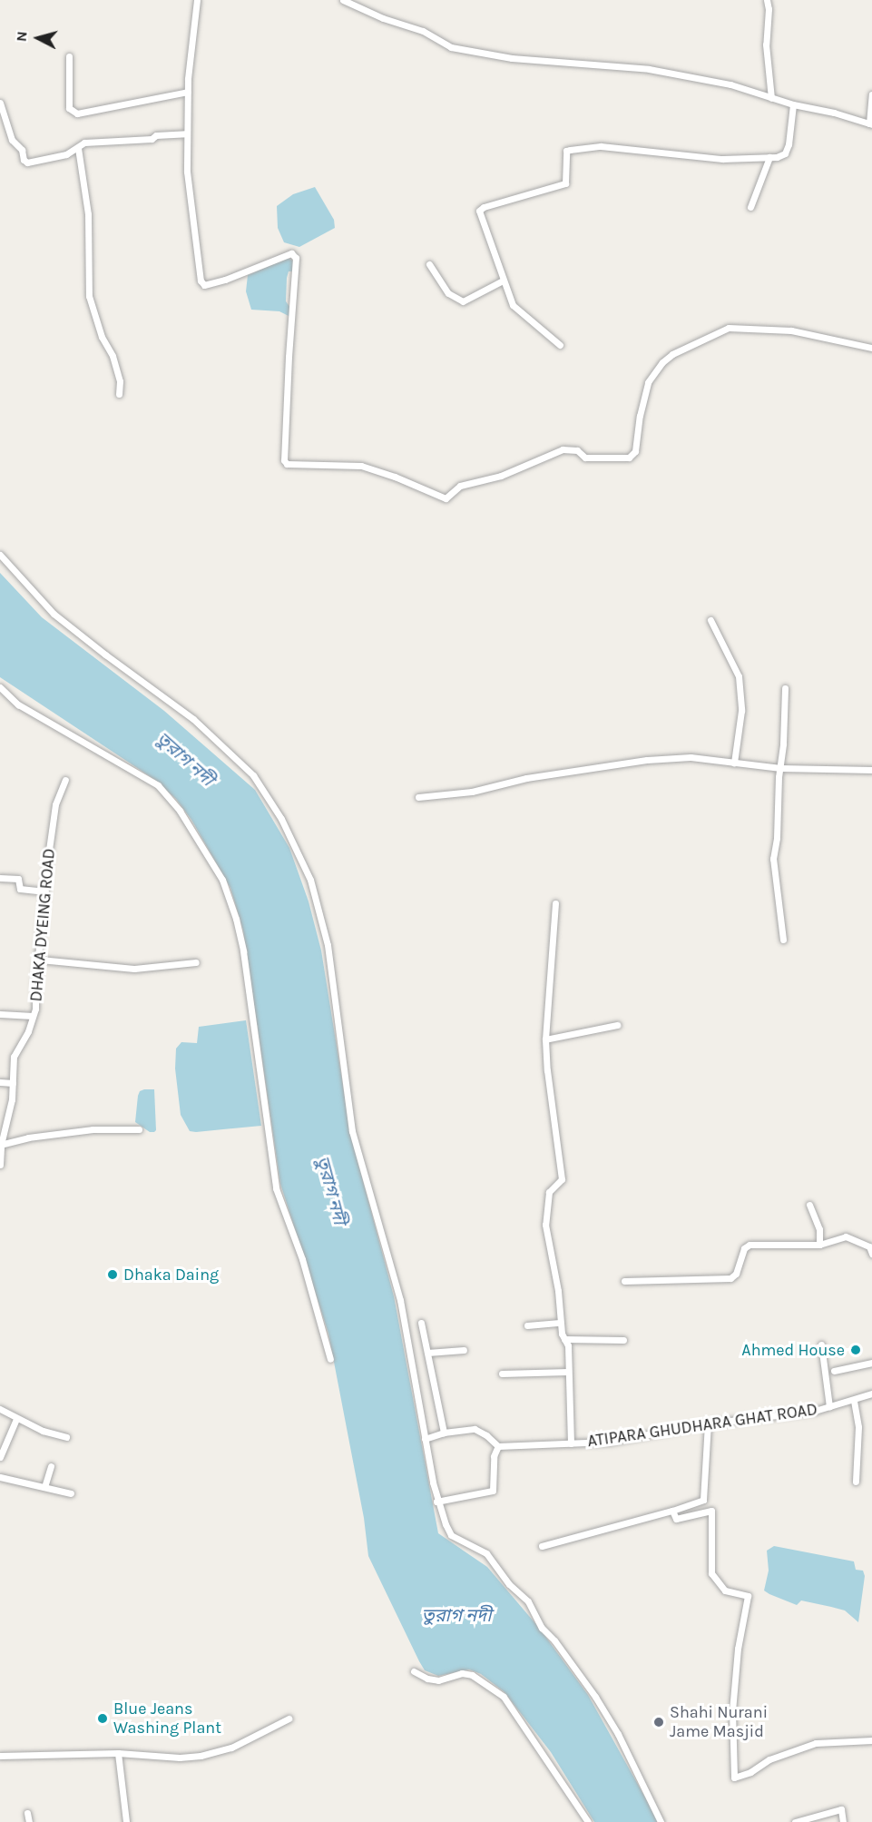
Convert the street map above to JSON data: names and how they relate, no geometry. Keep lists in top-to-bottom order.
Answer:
{
  "streets": {
    "street": ["DHAKA DYEING ROAD", "ATIPARA GHUDHARA GHAT ROAD"]
  },
  "water": ["তুরাগ নদী"],
  "places": [
    "Dhaka Daing",
    "Ahmed House",
    "Blue Jeans Washing Plant",
    "Shahi Nurani Jame Masjid"
  ],
  "north": "left"
}
